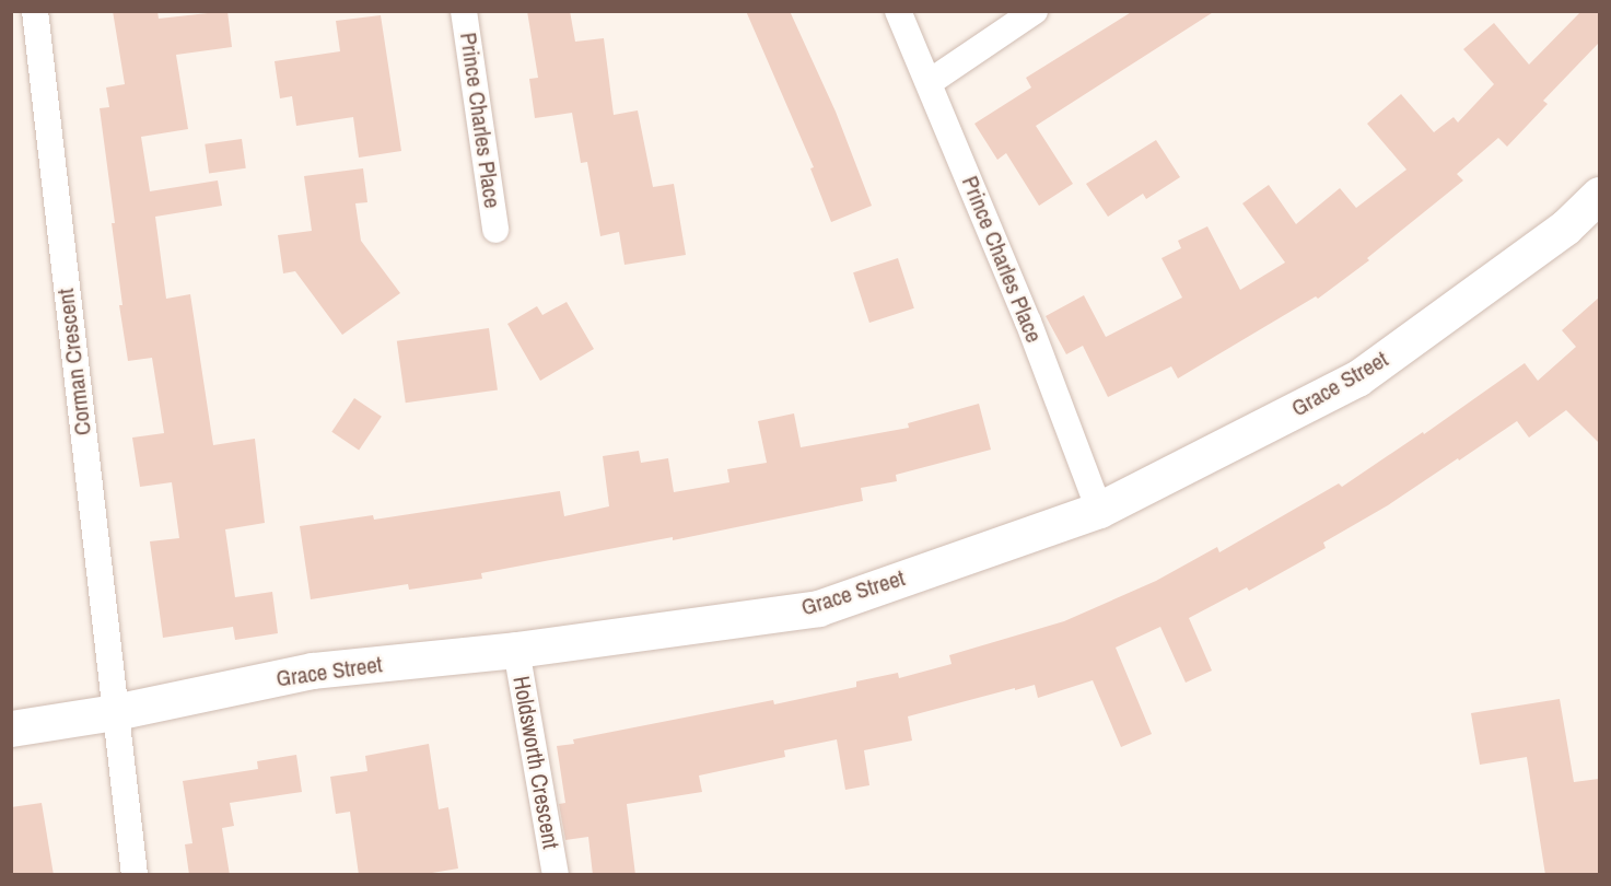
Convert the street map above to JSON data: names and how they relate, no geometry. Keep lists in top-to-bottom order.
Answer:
{
  "streets": {
    "street": [
      "Prince Charles Place",
      "Corman Crescent",
      "Grace Street",
      "Holdsworth Crescent"
    ]
  },
  "crossings": [
    ["Prince Charles Place", "Grace Street"],
    ["Corman Crescent", "Grace Street"],
    ["Grace Street", "Holdsworth Crescent"]
  ]
}
